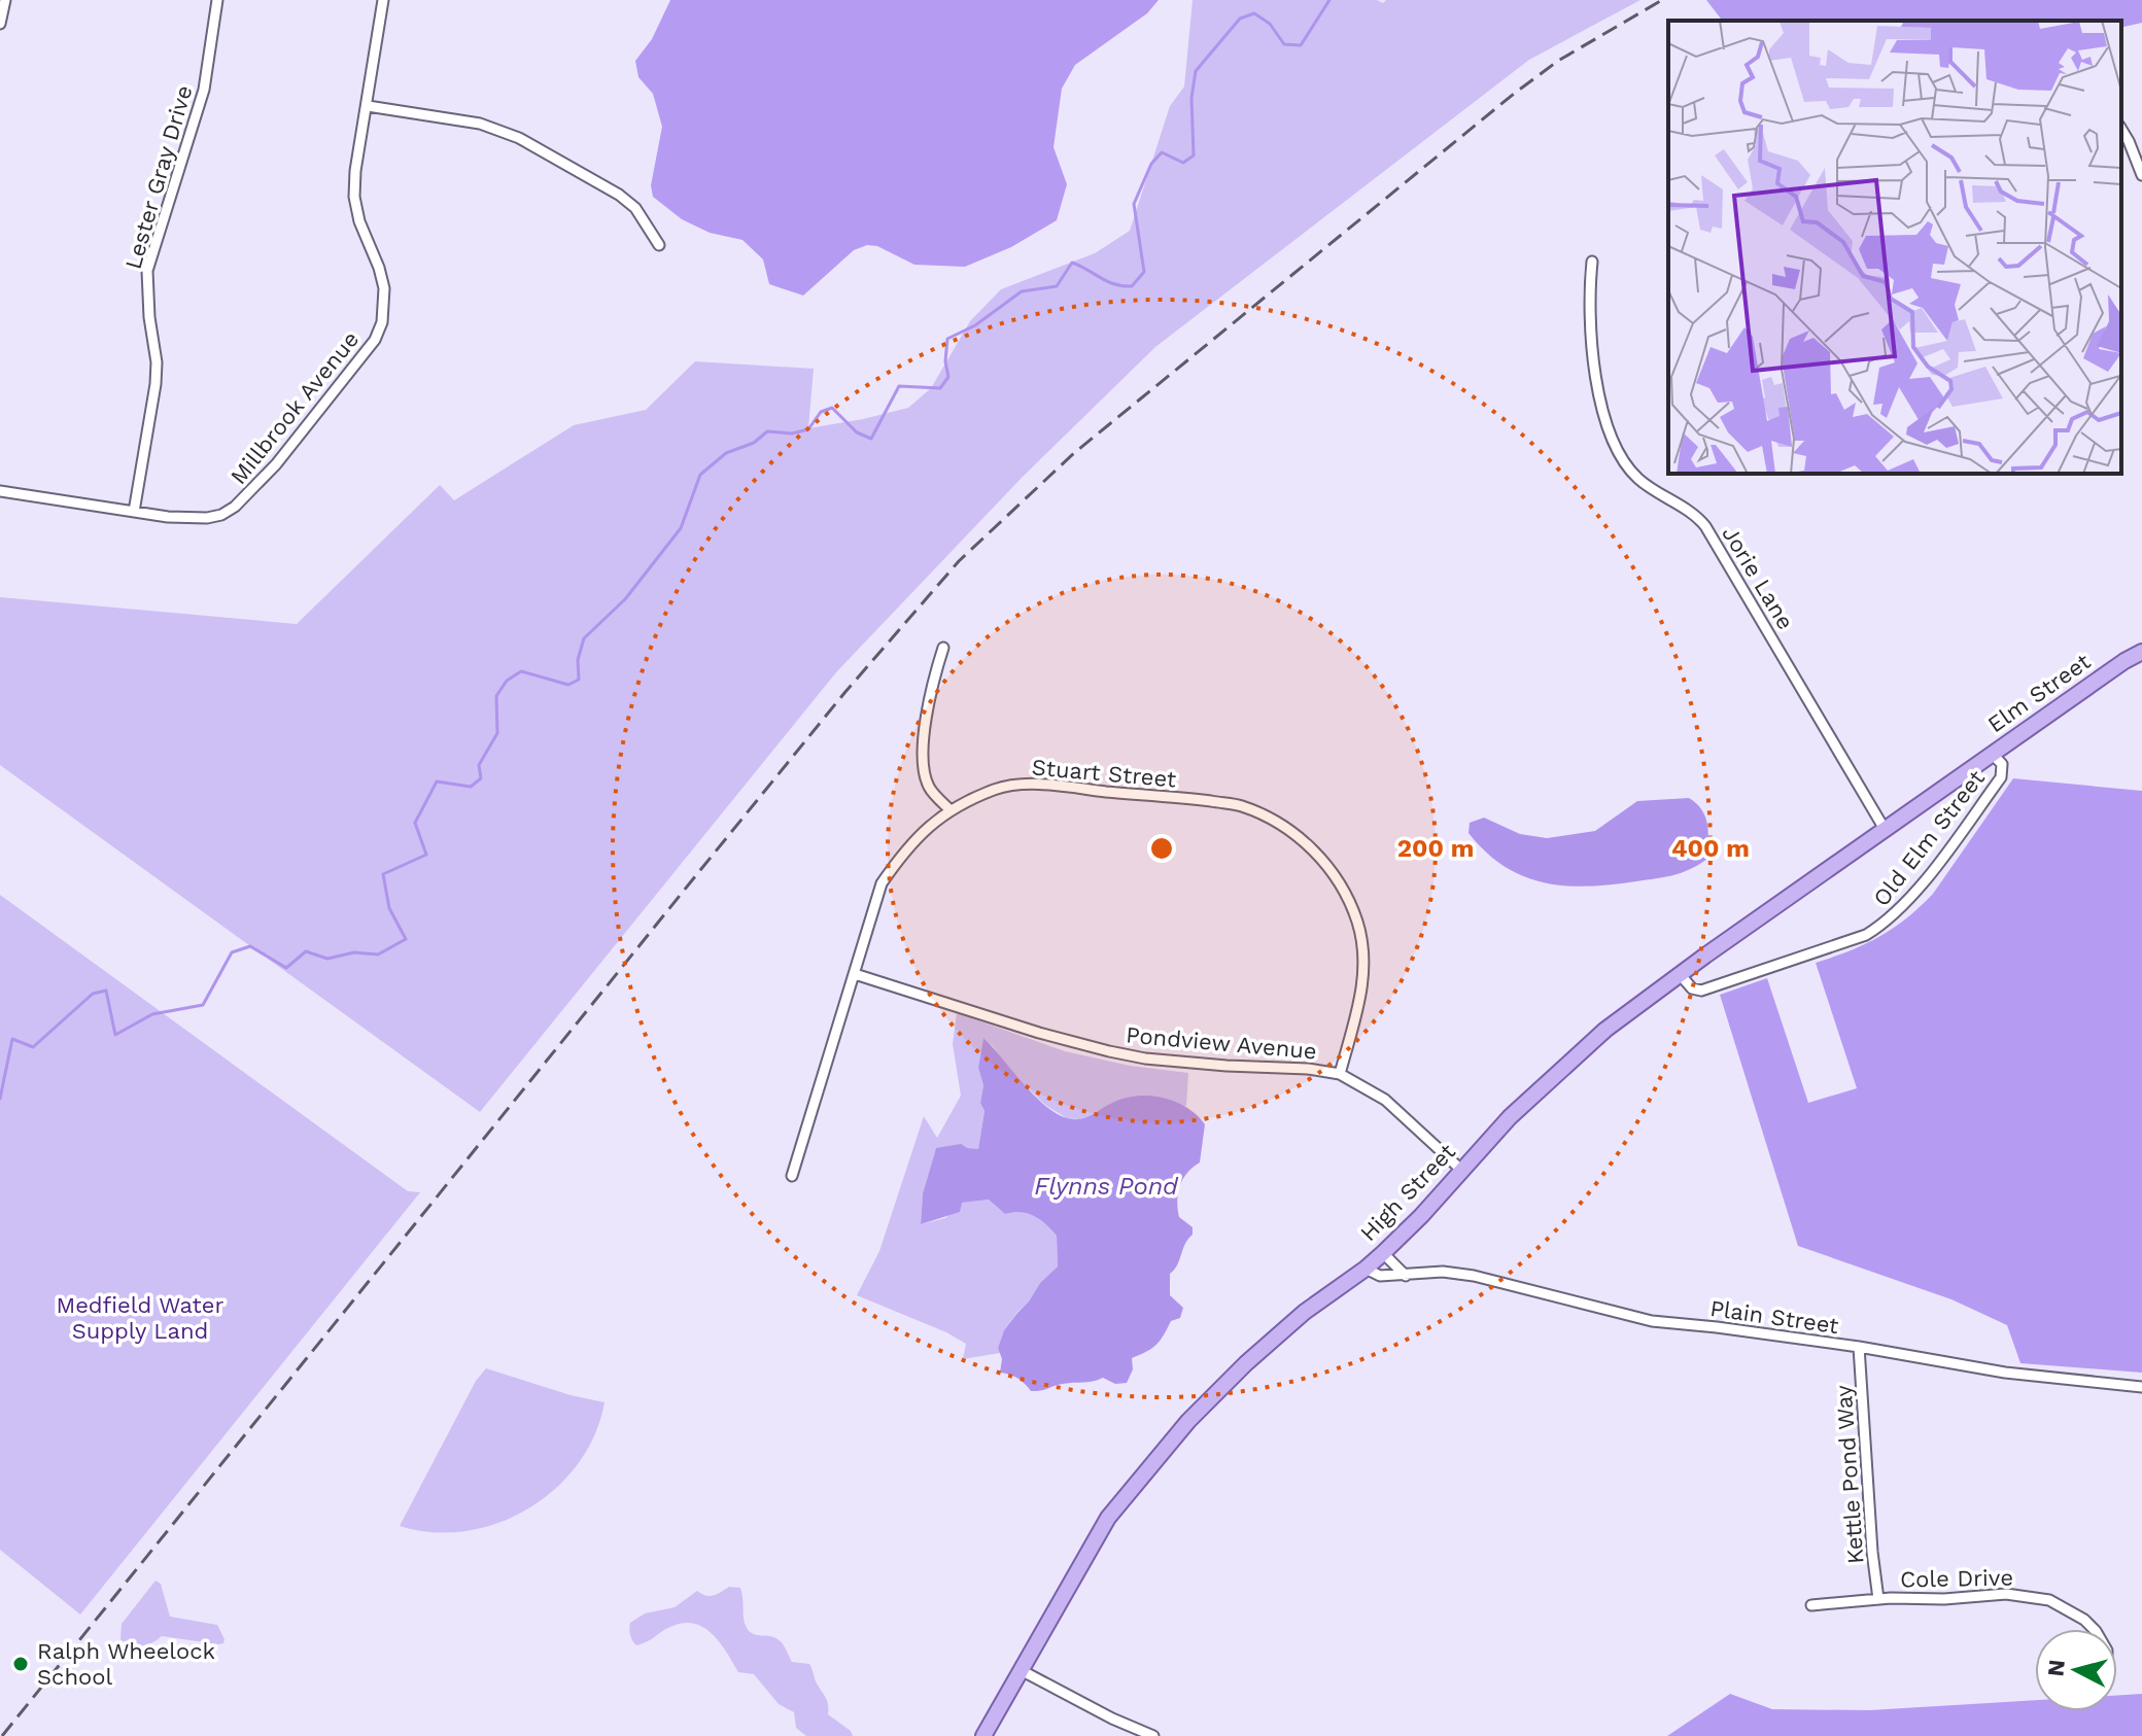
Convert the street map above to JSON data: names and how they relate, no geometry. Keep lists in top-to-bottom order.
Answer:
{
  "streets": {
    "main road": ["Elm Street", "High Street"],
    "street": [
      "Lester Gray Drive",
      "Millbrook Avenue",
      "Jorie Lane",
      "Stuart Street",
      "Old Elm Street",
      "Pondview Avenue",
      "Plain Street",
      "Kettle Pond Way",
      "Cole Drive"
    ]
  },
  "crossings": [
    ["Lester Gray Drive", "Millbrook Avenue"],
    ["Jorie Lane", "High Street"],
    ["Elm Street", "Old Elm Street"],
    ["Elm Street", "High Street"],
    ["Stuart Street", "Pondview Avenue"],
    ["Old Elm Street", "High Street"],
    ["Pondview Avenue", "High Street"],
    ["High Street", "Plain Street"],
    ["Plain Street", "Kettle Pond Way"],
    ["Kettle Pond Way", "Cole Drive"]
  ],
  "water": ["Flynns Pond"],
  "parks": ["Medfield Water Supply Land"],
  "places": ["Ralph Wheelock School"],
  "north": "left",
  "rings": ["200 m", "400 m"]
}
